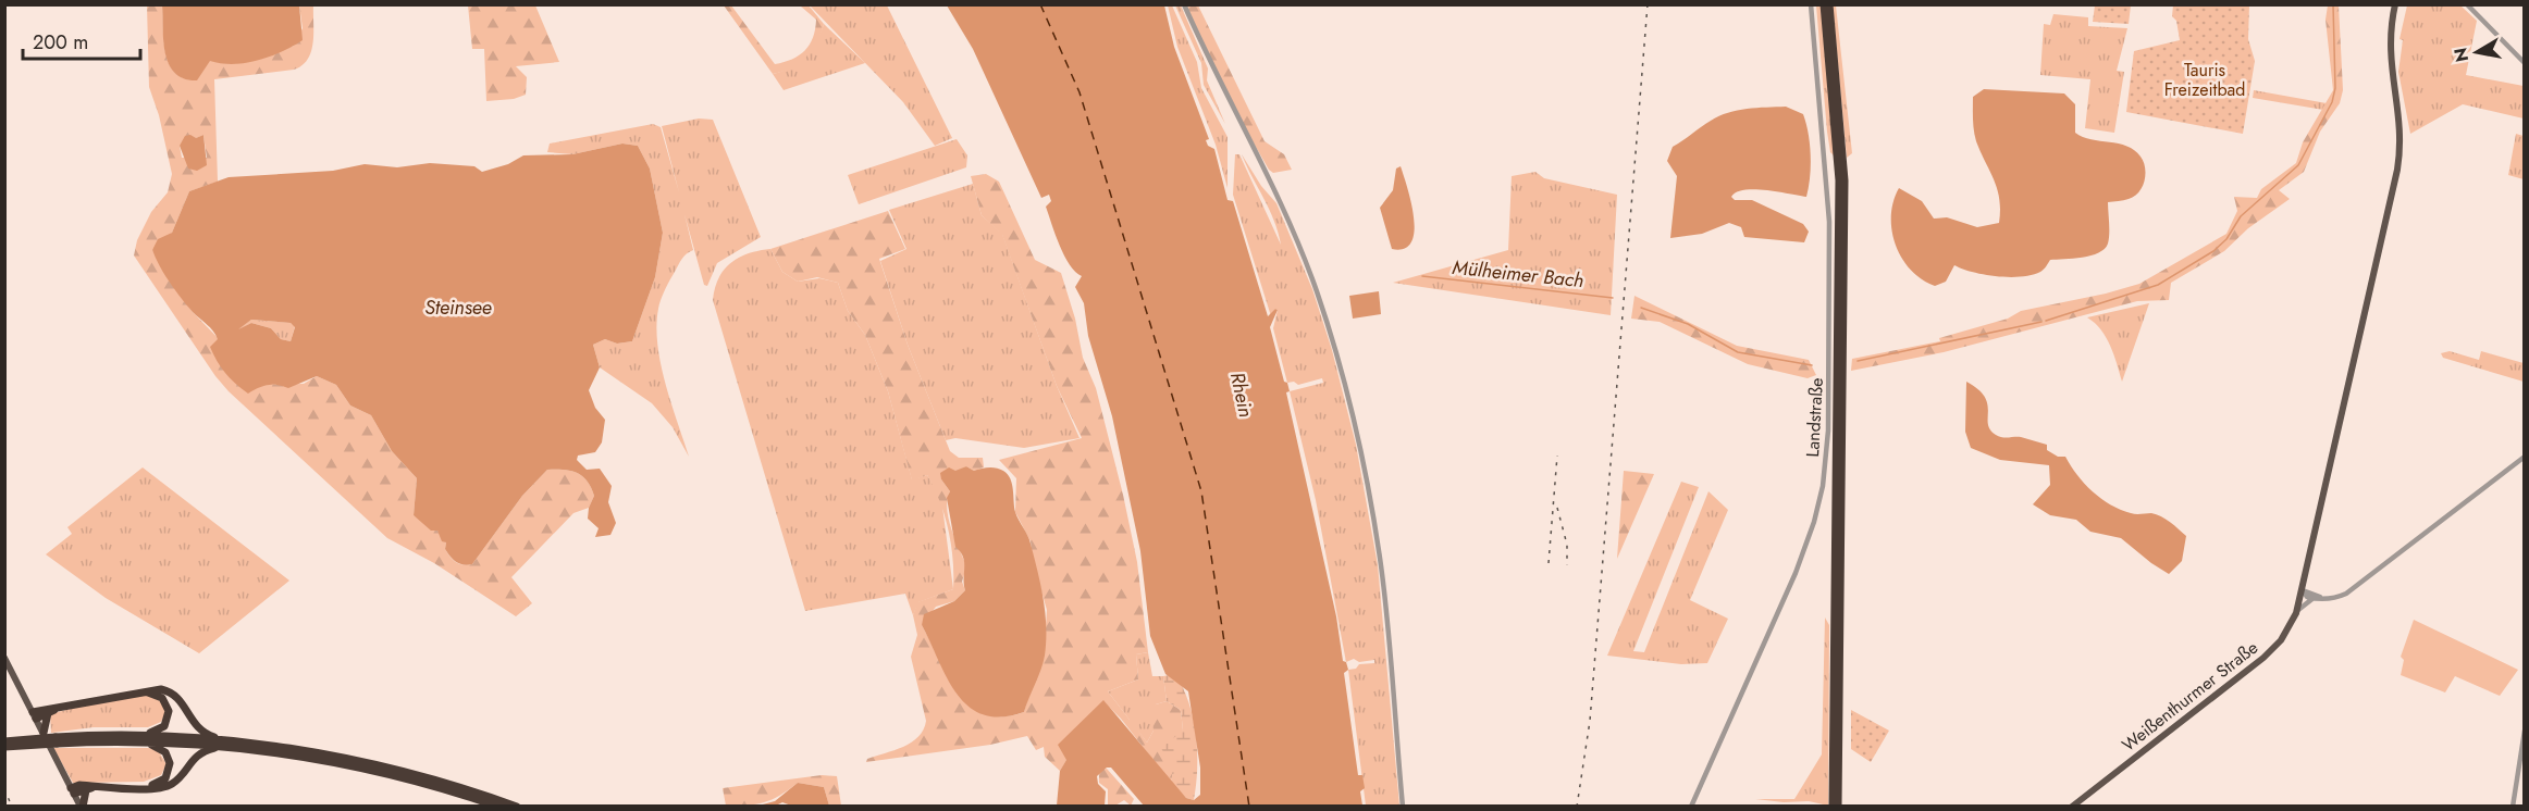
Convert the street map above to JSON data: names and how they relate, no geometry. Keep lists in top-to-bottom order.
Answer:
{
  "streets": {
    "main road": ["Weißenthurmer Straße"],
    "street": ["Landstraße"]
  },
  "water": ["Mülheimer Bach", "Steinsee", "Rhein"],
  "parks": ["Tauris Freizeitbad"],
  "scale_bar": "200 m",
  "north": "left"
}
